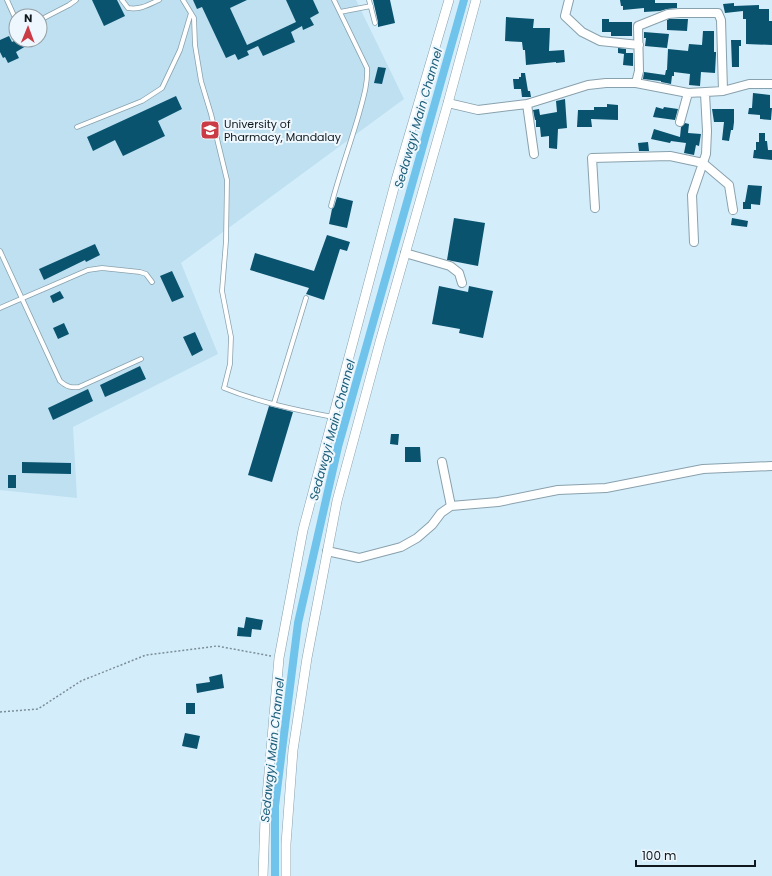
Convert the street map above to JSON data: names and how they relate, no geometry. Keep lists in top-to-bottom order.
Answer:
{
  "water": ["Sedawgyi Main Channel"],
  "places": {
    "school or university": ["University of Pharmacy, Mandalay"]
  },
  "scale_bar": "100 m",
  "north": "top"
}
